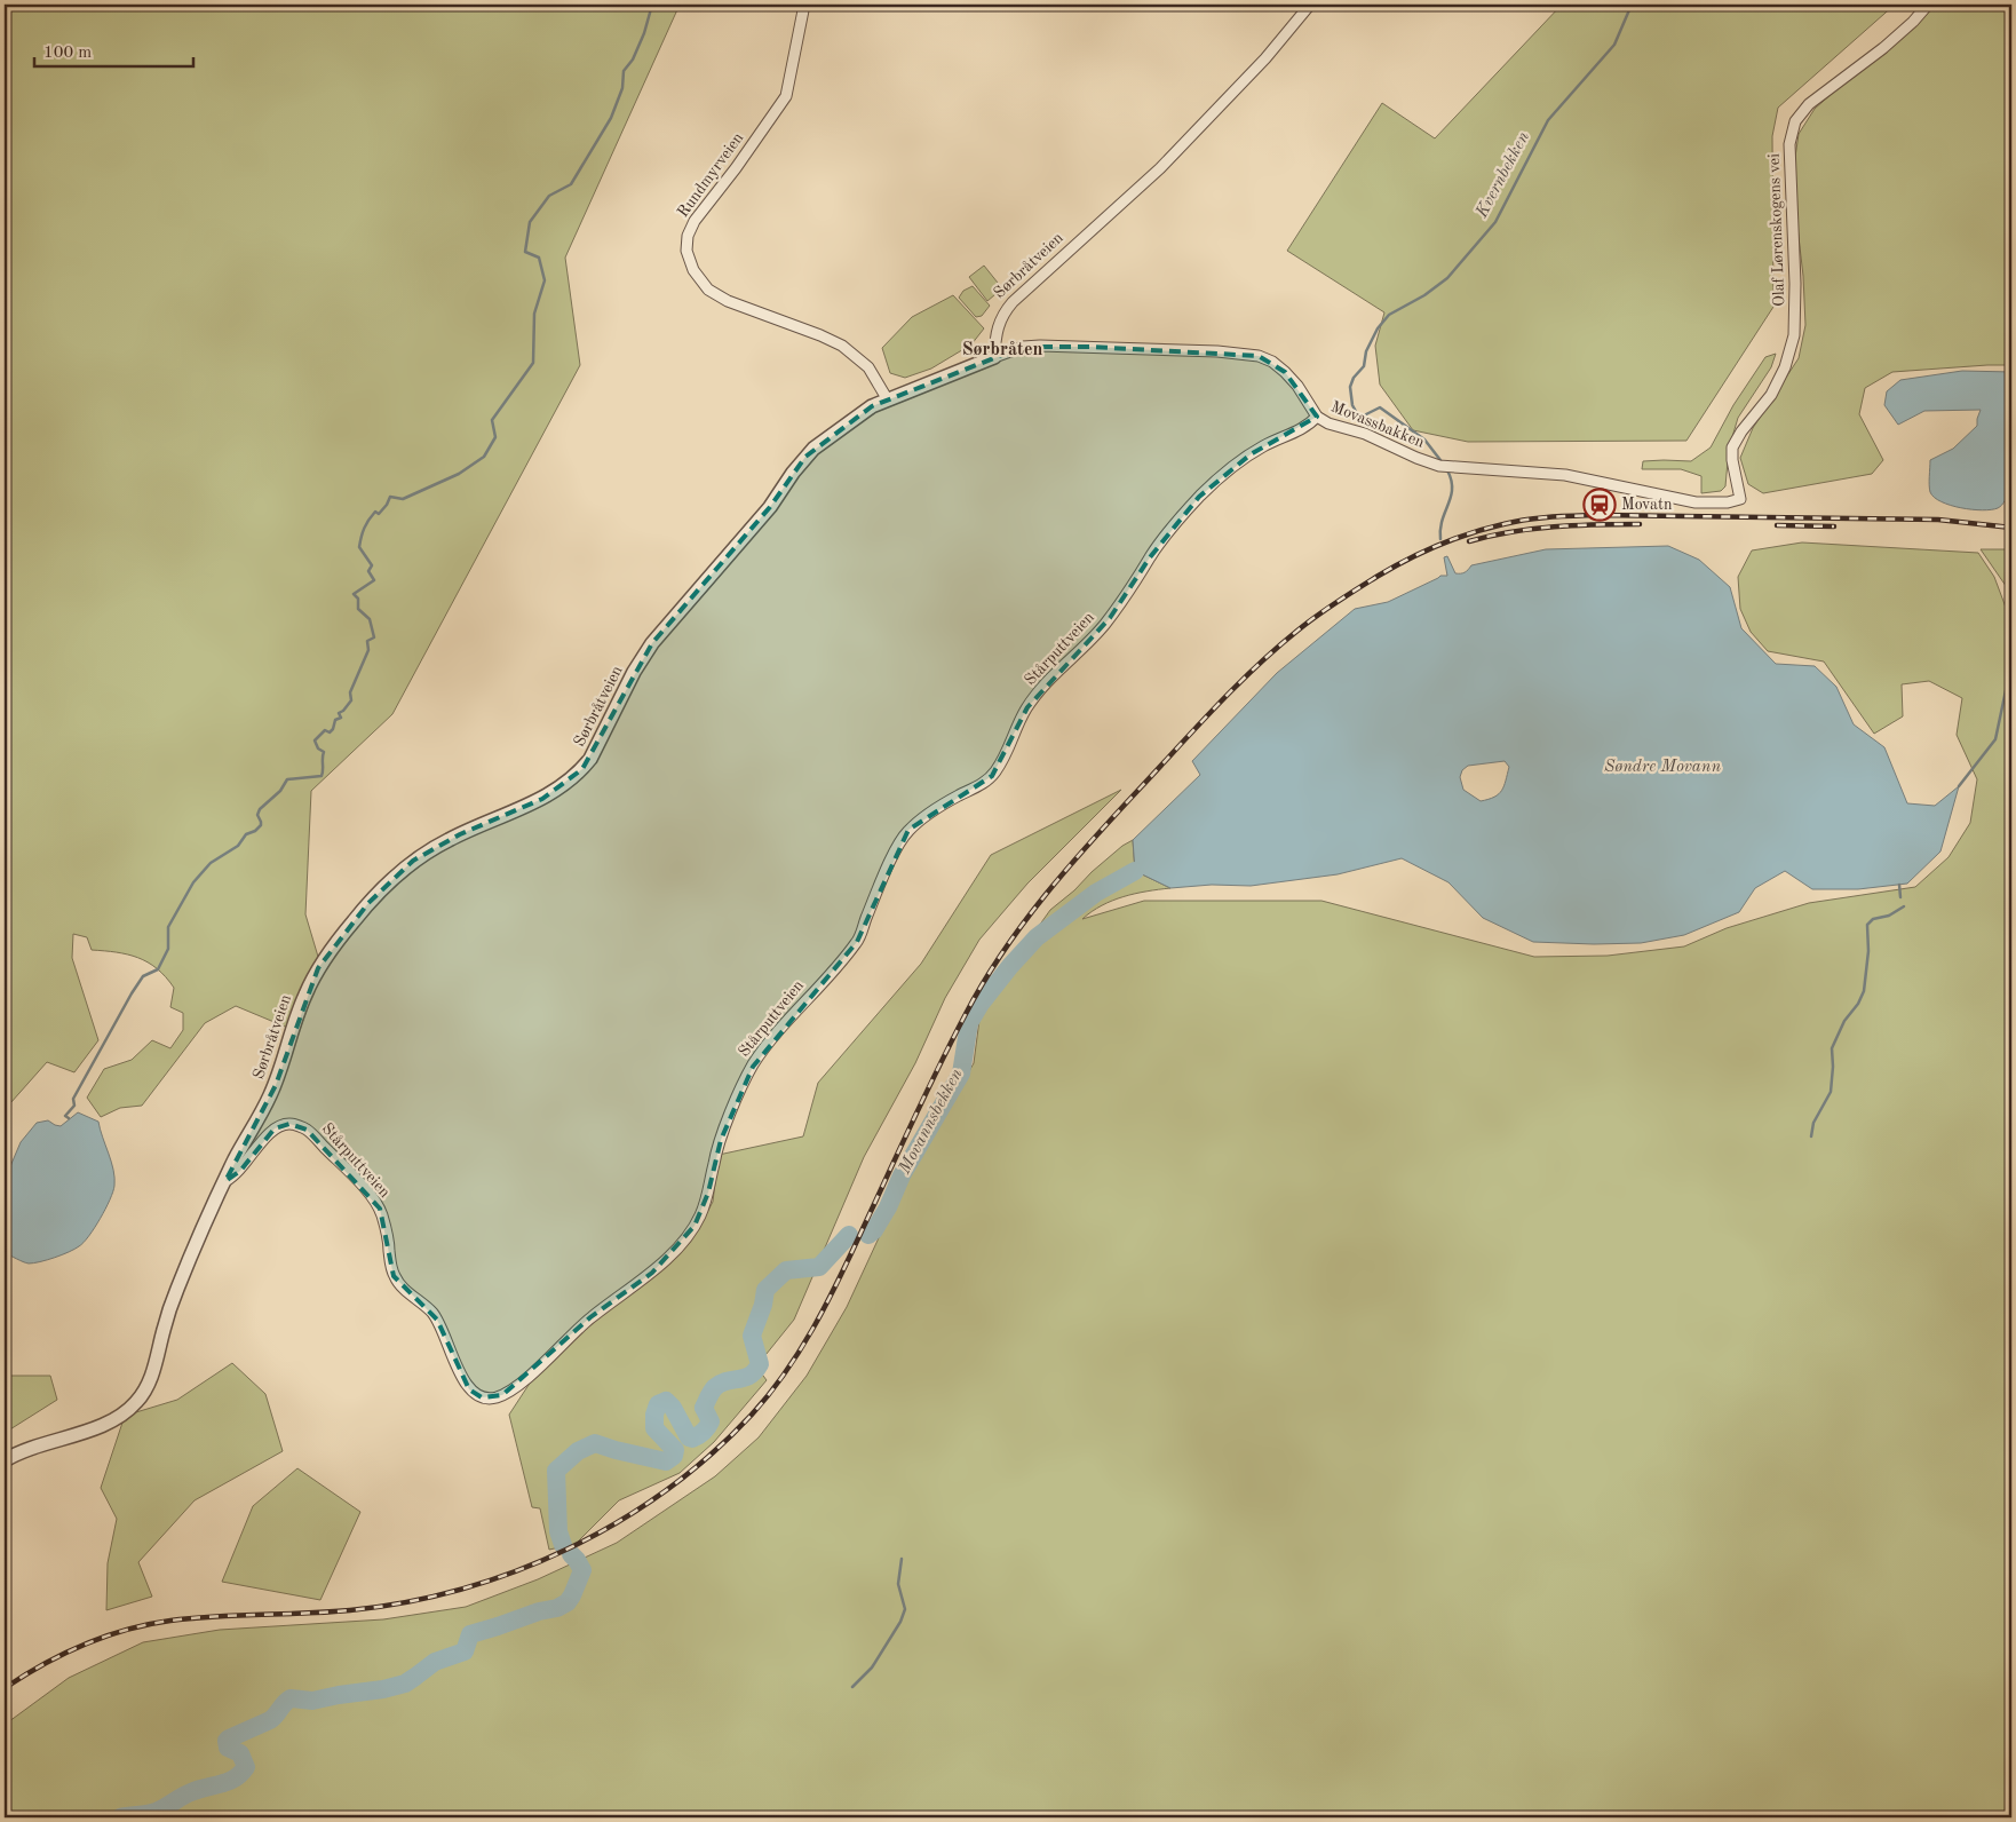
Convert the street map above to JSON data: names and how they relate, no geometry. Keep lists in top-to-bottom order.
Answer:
{
  "streets": {
    "street": [
      "Rundmyrveien",
      "Olaf Lørenskogens vei",
      "Sørbråtveien",
      "Movassbakken",
      "Stårputtveien"
    ]
  },
  "crossings": [
    ["Rundmyrveien", "Sørbråtveien"],
    ["Olaf Lørenskogens vei", "Movassbakken"],
    ["Sørbråtveien", "Movassbakken"],
    ["Sørbråtveien", "Stårputtveien"],
    ["Movassbakken", "Stårputtveien"]
  ],
  "districts": ["Sørbråten"],
  "water": ["Kvernbekken", "Søndre Movann", "Movannsbekken"],
  "places": {
    "station": ["Movatn"]
  },
  "scale_bar": "100 m"
}
